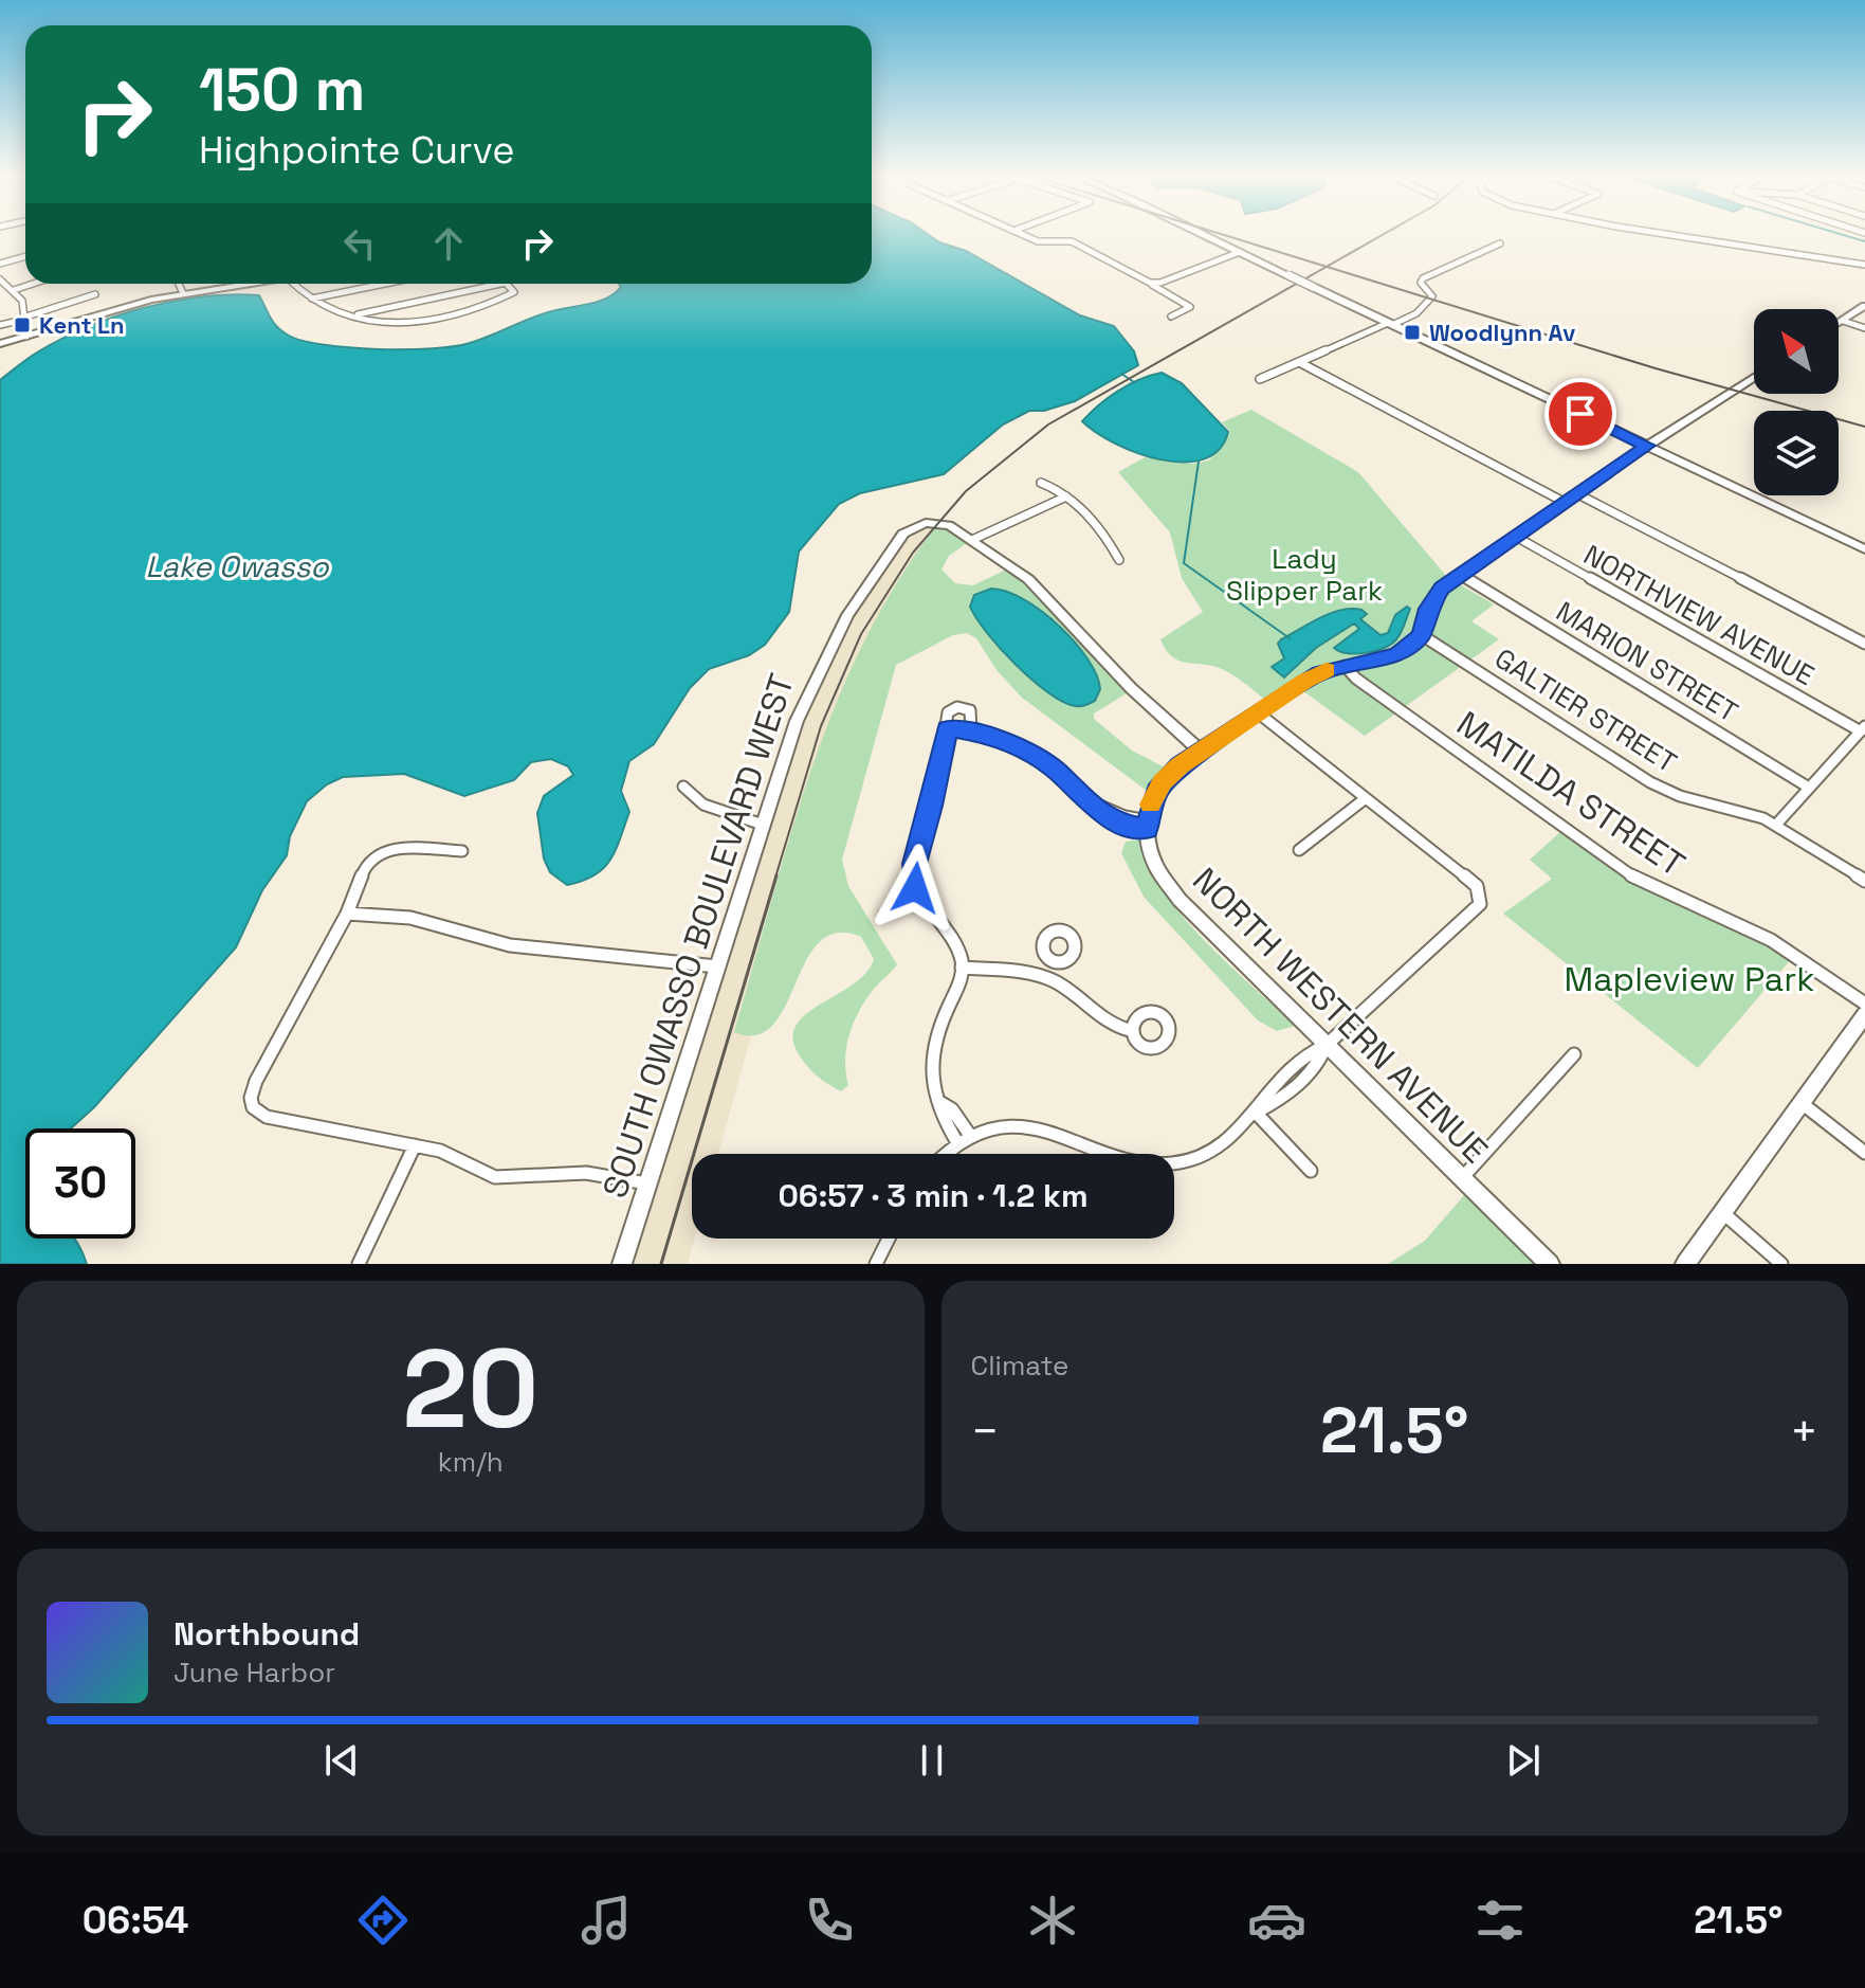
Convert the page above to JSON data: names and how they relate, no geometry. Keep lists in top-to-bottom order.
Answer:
{
  "streets": {
    "street": [
      "NORTHVIEW AVENUE",
      "MARION STREET",
      "GALTIER STREET",
      "MATILDA STREET",
      "SOUTH OWASSO BOULEVARD WEST",
      "NORTH WESTERN AVENUE"
    ]
  },
  "water": ["Lake Owasso"],
  "parks": ["Lady Slipper Park", "Mapleview Park"],
  "places": {
    "transit": ["Kent Ln", "Woodlynn Av"]
  },
  "north": "top left",
  "page": {
    "turn": ["150 m", "Highpointe Curve"],
    "limit": "30",
    "trip": "06:57 · 3 min · 1.2 km",
    "tile": [
      ["20", "km/h"],
      "Climate"
    ],
    "heat": ["−", "21.5°", "+"],
    "song": ["Northbound", "June Harbor"],
    "tabs": ["06:54", "21.5°"]
  }
}
